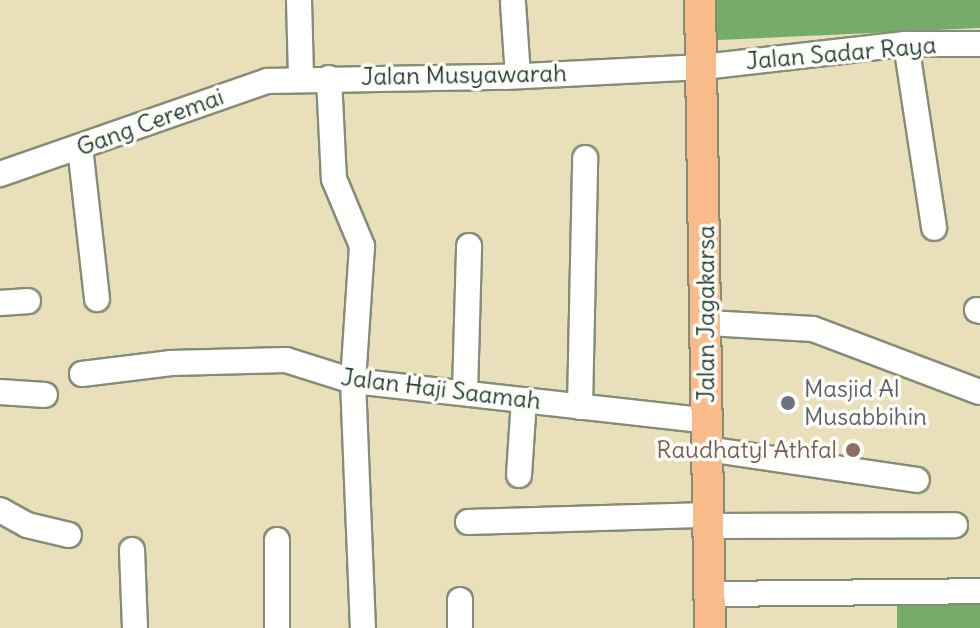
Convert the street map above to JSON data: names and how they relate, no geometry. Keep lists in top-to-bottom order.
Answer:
{
  "streets": {
    "main road": ["Jalan Jagakarsa"],
    "street": [
      "Jalan Sadar Raya",
      "Jalan Musyawarah",
      "Gang Ceremai",
      "Jalan Haji Saamah"
    ]
  },
  "crossings": [
    ["Jalan Sadar Raya", "Jalan Musyawarah"],
    ["Jalan Sadar Raya", "Jalan Jagakarsa"],
    ["Jalan Musyawarah", "Gang Ceremai"],
    ["Jalan Musyawarah", "Jalan Jagakarsa"],
    ["Jalan Jagakarsa", "Jalan Haji Saamah"]
  ],
  "places": ["Masjid Al Musabbihin", "Raudhatyl Athfal"]
}
